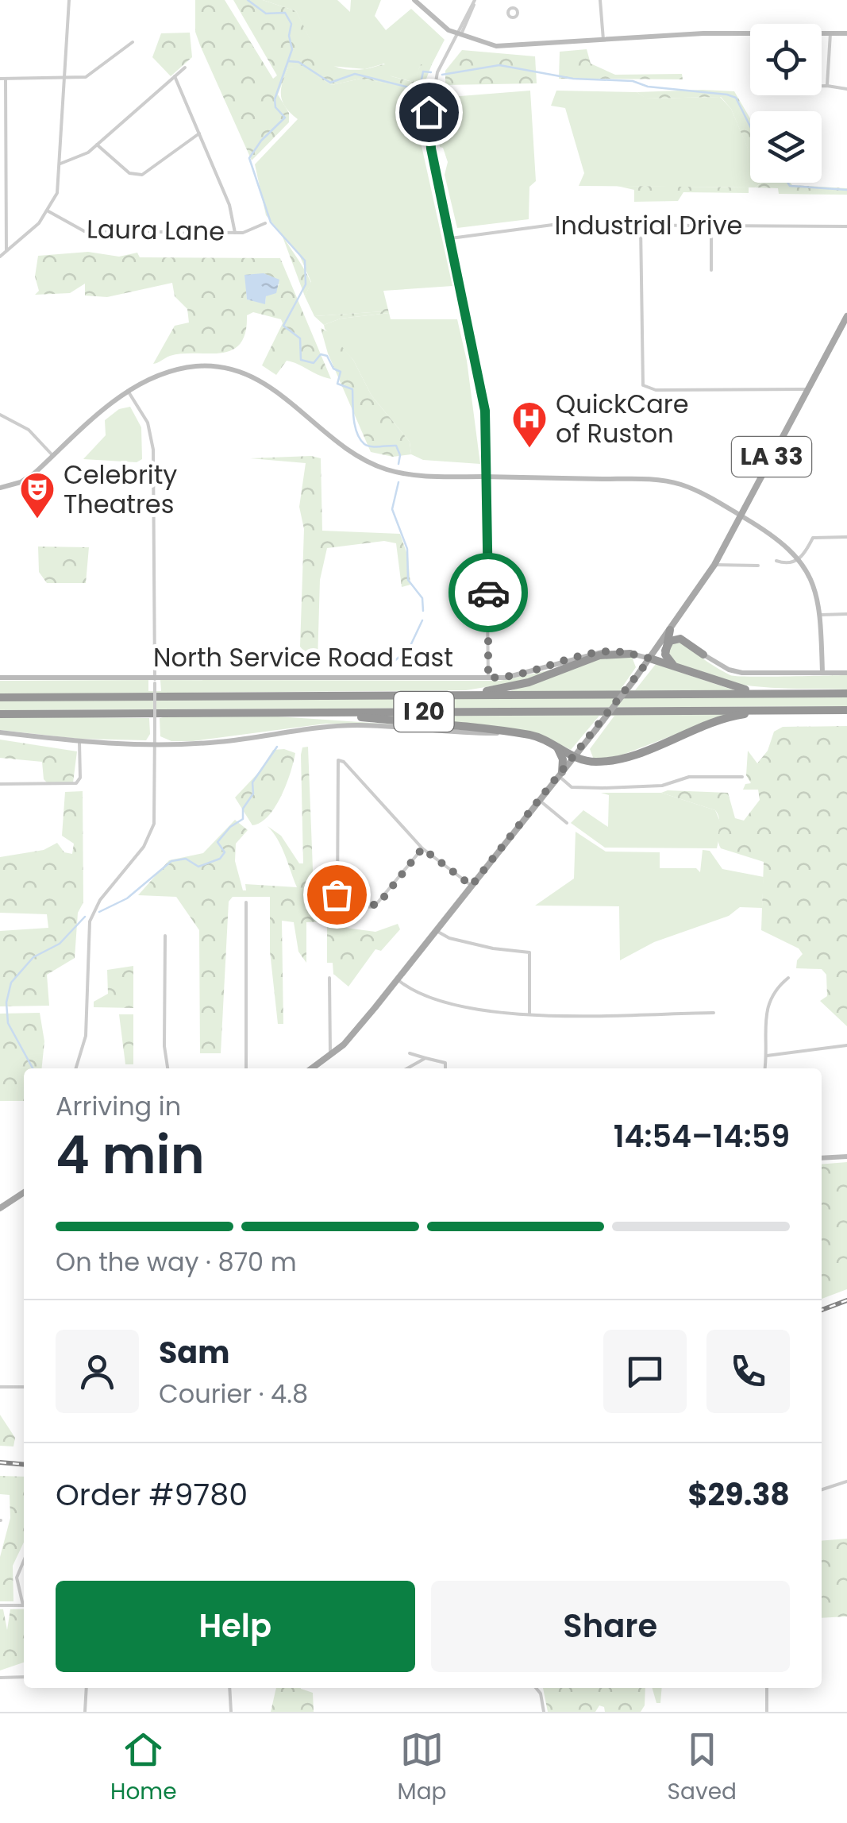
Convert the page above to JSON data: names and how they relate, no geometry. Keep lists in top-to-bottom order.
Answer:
{
  "streets": {
    "highway": ["I 20"],
    "main road": ["LA 33"],
    "street": ["Industrial Drive", "Laura Lane", "North Service Road East"]
  },
  "crossings": [
    ["LA 33", "North Service Road East"]
  ],
  "places": {
    "hospital": ["QuickCare of Ruston"],
    "theatre": ["Celebrity Theatres"]
  },
  "page": {
    "heading": ["4 min", "Arriving in", "14:54–14:59"],
    "panel": [
      "Sam",
      "Courier · 4.8",
      "Order #9780",
      "$29.38"
    ],
    "bar": "On the way · 870 m",
    "buttons": ["Help", "Share"],
    "tabs": ["Home", "Map", "Saved"]
  }
}
